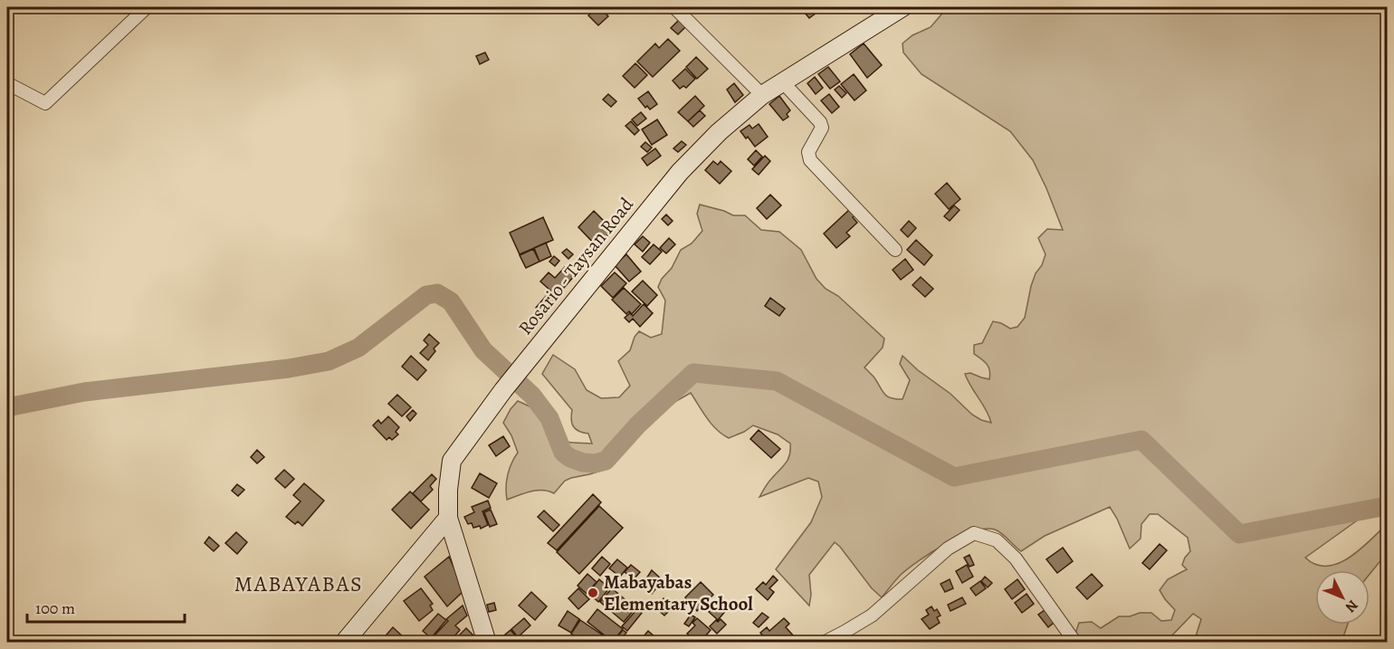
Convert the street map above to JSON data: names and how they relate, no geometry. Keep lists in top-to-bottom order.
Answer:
{
  "streets": {
    "main road": ["Rosario - Taysan Road"]
  },
  "districts": ["MABAYABAS"],
  "places": ["Mabayabas Elementary School"],
  "scale_bar": "100 m",
  "north": "bottom right"
}
